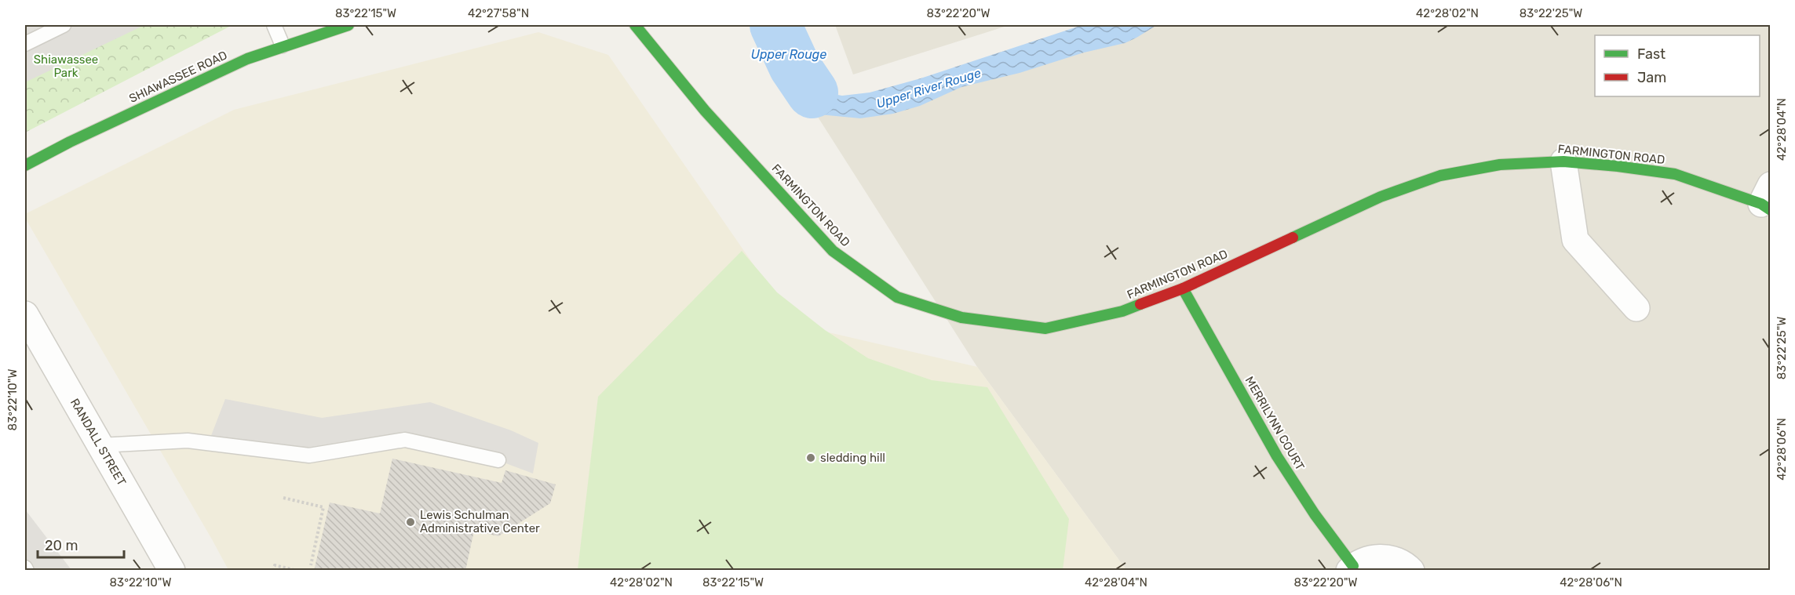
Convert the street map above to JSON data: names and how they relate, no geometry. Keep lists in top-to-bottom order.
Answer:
{
  "streets": {
    "street": [
      "SHIAWASSEE ROAD",
      "FARMINGTON ROAD",
      "MERRILYNN COURT",
      "RANDALL STREET"
    ]
  },
  "crossings": [
    ["FARMINGTON ROAD", "MERRILYNN COURT"]
  ],
  "water": ["Upper Rouge", "Upper River Rouge"],
  "parks": ["Shiawassee Park"],
  "places": ["sledding hill", "Lewis Schulman Administrative Center"],
  "legend": ["Fast", "Jam"],
  "scale_bar": "20 m",
  "coordinates": [
    "83°22'15\"W",
    "42°27'58\"N",
    "83°22'20\"W",
    "42°28'02\"N",
    "83°22'25\"W",
    "42°28'04\"N",
    "83°22'10\"W",
    "42°28'06\"N"
  ]
}
